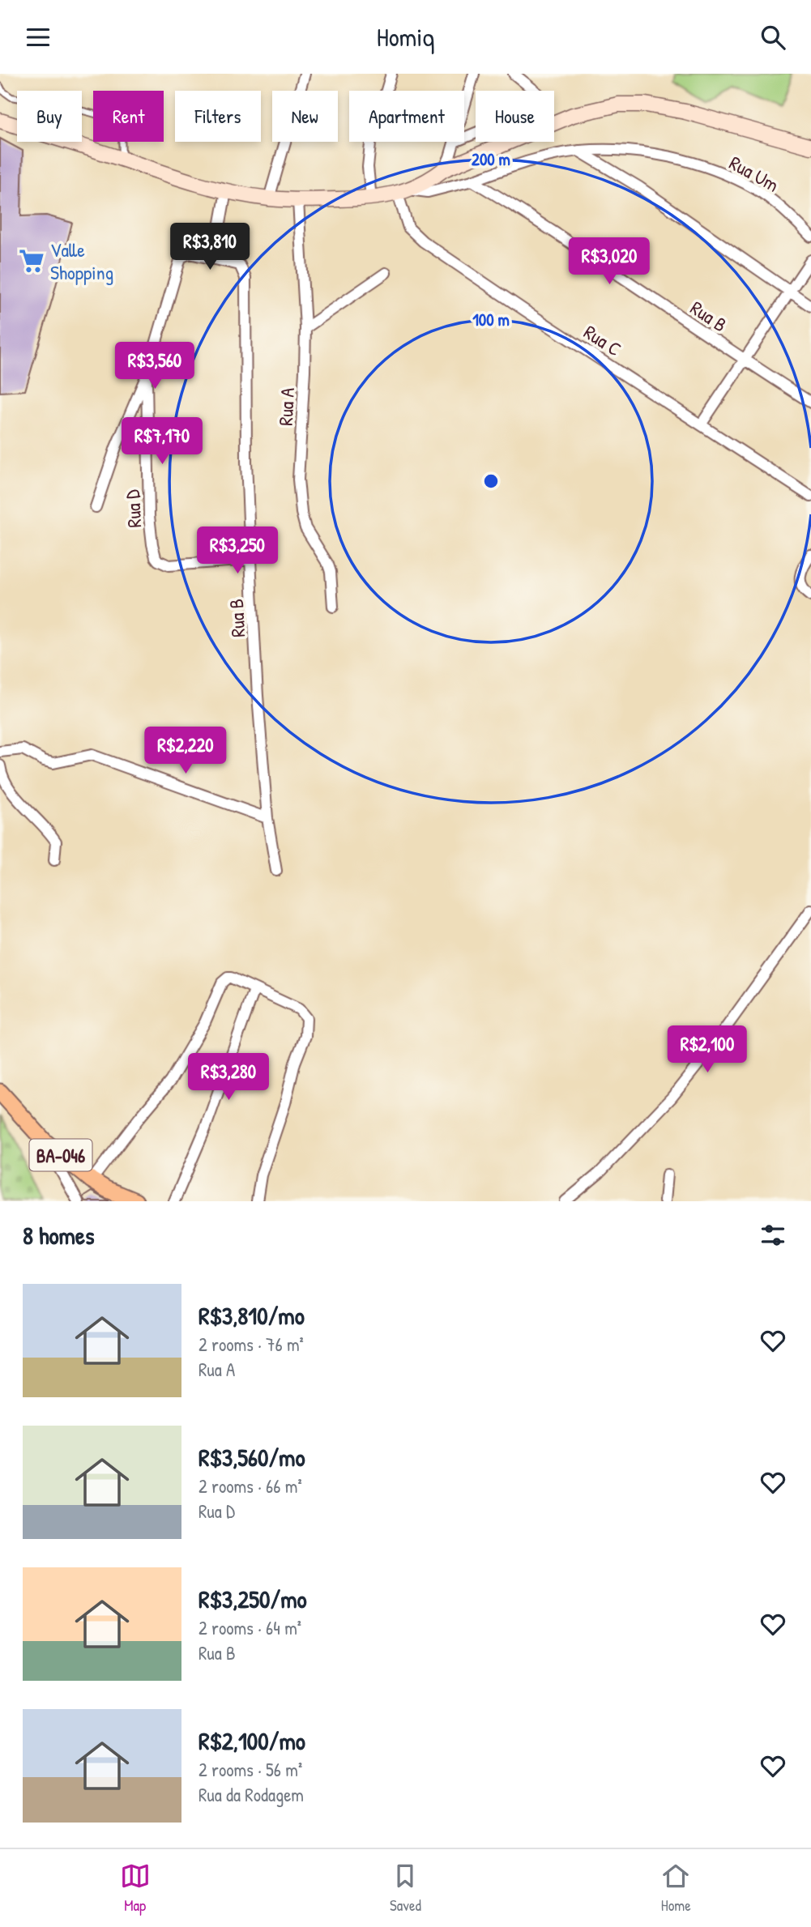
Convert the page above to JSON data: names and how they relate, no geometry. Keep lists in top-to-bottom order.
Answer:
{
  "streets": {
    "main road": ["BA-046"],
    "street": [
      "Rua Um",
      "Rua B",
      "Rua C",
      "Rua A",
      "Rua D"
    ]
  },
  "crossings": [
    ["Rua Um", "Rua B"],
    ["Rua B", "Rua D"]
  ],
  "places": {
    "supermarket": ["Valle Shopping"]
  },
  "page": {
    "header": "Homiq",
    "chip": [
      "Buy",
      "Rent",
      "Filters",
      "New",
      "Apartment",
      "House"
    ],
    "price": [
      "R$3,810",
      "R$3,020",
      "R$3,560",
      "R$7,170",
      "R$3,250",
      "R$2,220",
      "R$2,100",
      "R$3,280"
    ],
    "heading": "8 homes",
    "list": [
      {
        "name": "R$3,810/mo",
        "note": "2 rooms · 76 m² · Rua A"
      },
      {
        "name": "R$3,560/mo",
        "note": "2 rooms · 66 m² · Rua D"
      },
      {
        "name": "R$3,250/mo",
        "note": "2 rooms · 64 m² · Rua B"
      },
      {
        "name": "R$2,100/mo",
        "note": "2 rooms · 56 m² · Rua da Rodagem"
      }
    ],
    "tabs": ["Map", "Saved", "Home"]
  },
  "rings": ["200 m", "100 m"]
}
